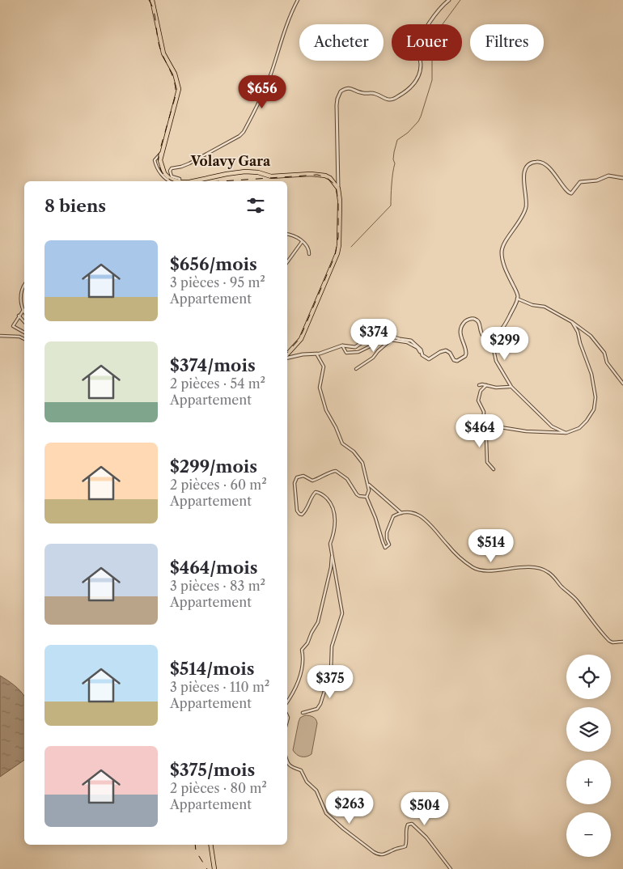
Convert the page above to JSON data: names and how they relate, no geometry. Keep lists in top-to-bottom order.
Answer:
{
  "districts": ["Volavy Gara"],
  "page": {
    "chip": ["Acheter", "Louer", "Filtres"],
    "price": [
      "$656",
      "$374",
      "$299",
      "$464",
      "$514",
      "$375",
      "$263",
      "$504"
    ],
    "heading": "8 biens",
    "list": [
      {
        "name": "$656/mois",
        "note": "3 pièces · 95 m² · Appartement"
      },
      {
        "name": "$374/mois",
        "note": "2 pièces · 54 m² · Appartement"
      },
      {
        "name": "$299/mois",
        "note": "2 pièces · 60 m² · Appartement"
      },
      {
        "name": "$464/mois",
        "note": "3 pièces · 83 m² · Appartement"
      },
      {
        "name": "$514/mois",
        "note": "3 pièces · 110 m² · Appartement"
      },
      {
        "name": "$375/mois",
        "note": "2 pièces · 80 m² · Appartement"
      }
    ],
    "map_buttons": ["+", "−"]
  }
}
